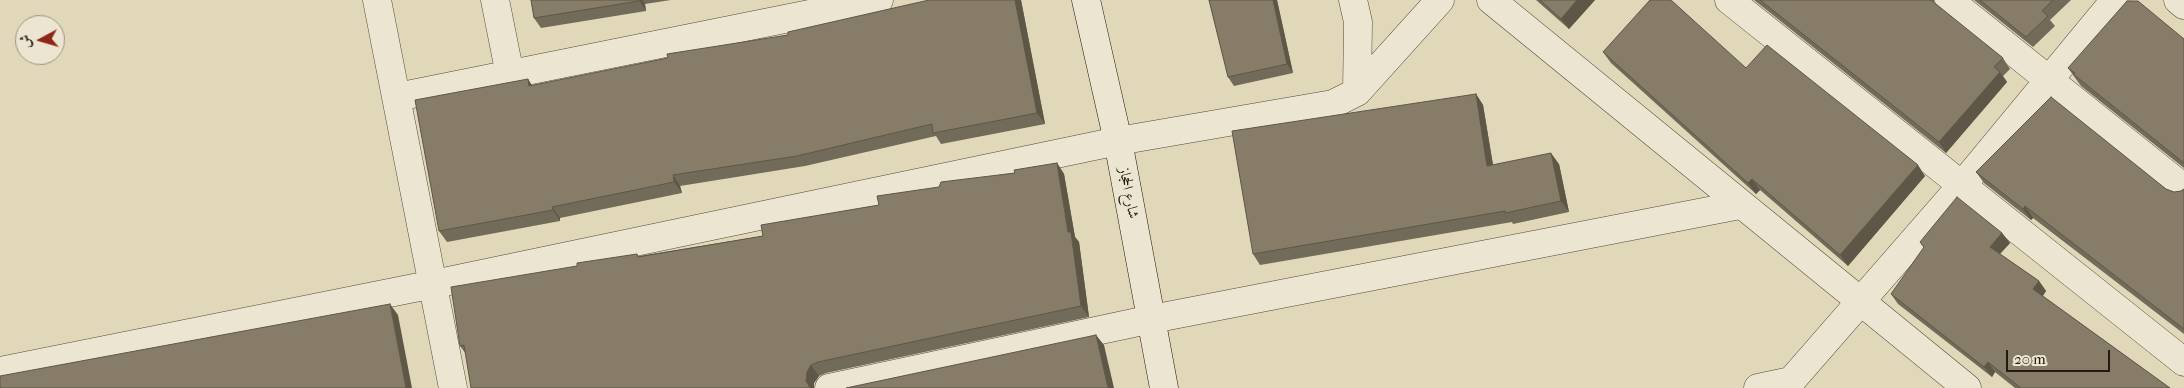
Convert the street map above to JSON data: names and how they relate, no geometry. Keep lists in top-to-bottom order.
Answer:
{
  "streets": {
    "street": ["شارع الحجاز"]
  },
  "scale_bar": "20 m",
  "north": "left"
}
